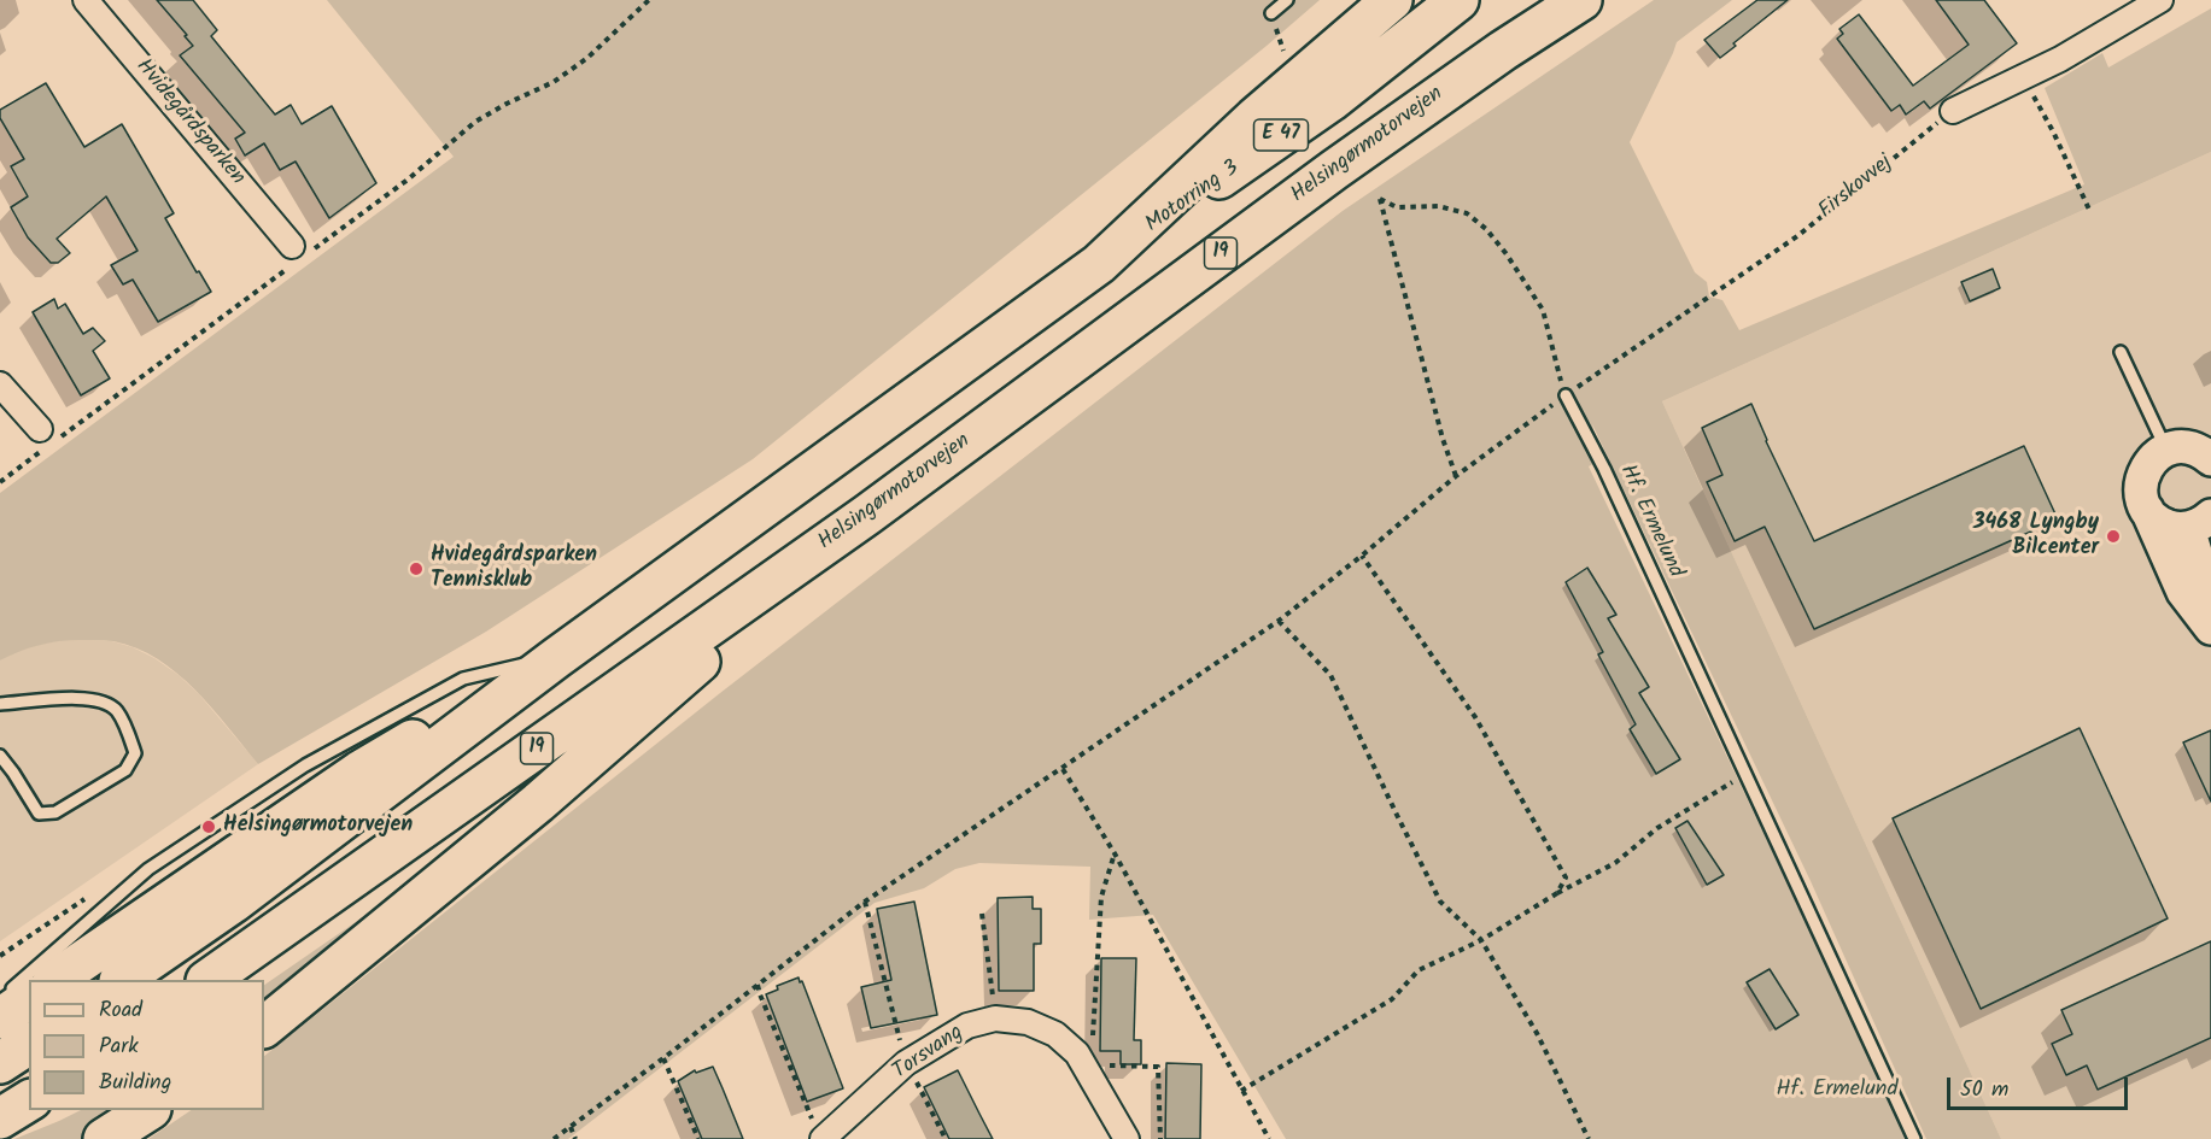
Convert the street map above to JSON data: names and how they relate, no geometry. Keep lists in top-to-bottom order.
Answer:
{
  "streets": {
    "highway": [
      "E 47",
      "Helsingørmotorvejen",
      "Motorring 3",
      "19"
    ],
    "street": ["Hvidegårdsparken", "Torsvang"],
    "lane": ["Hf. Ermelund"],
    "path": ["Firskovvej"]
  },
  "crossings": [
    ["Firskovvej", "Hf. Ermelund"]
  ],
  "parks": ["Hf. Ermelund"],
  "places": ["3468 Lyngby Bilcenter", "Hvidegårdsparken Tennisklub", "Helsingørmotorvejen"],
  "legend": ["Road", "Park", "Building"],
  "scale_bar": "50 m"
}
